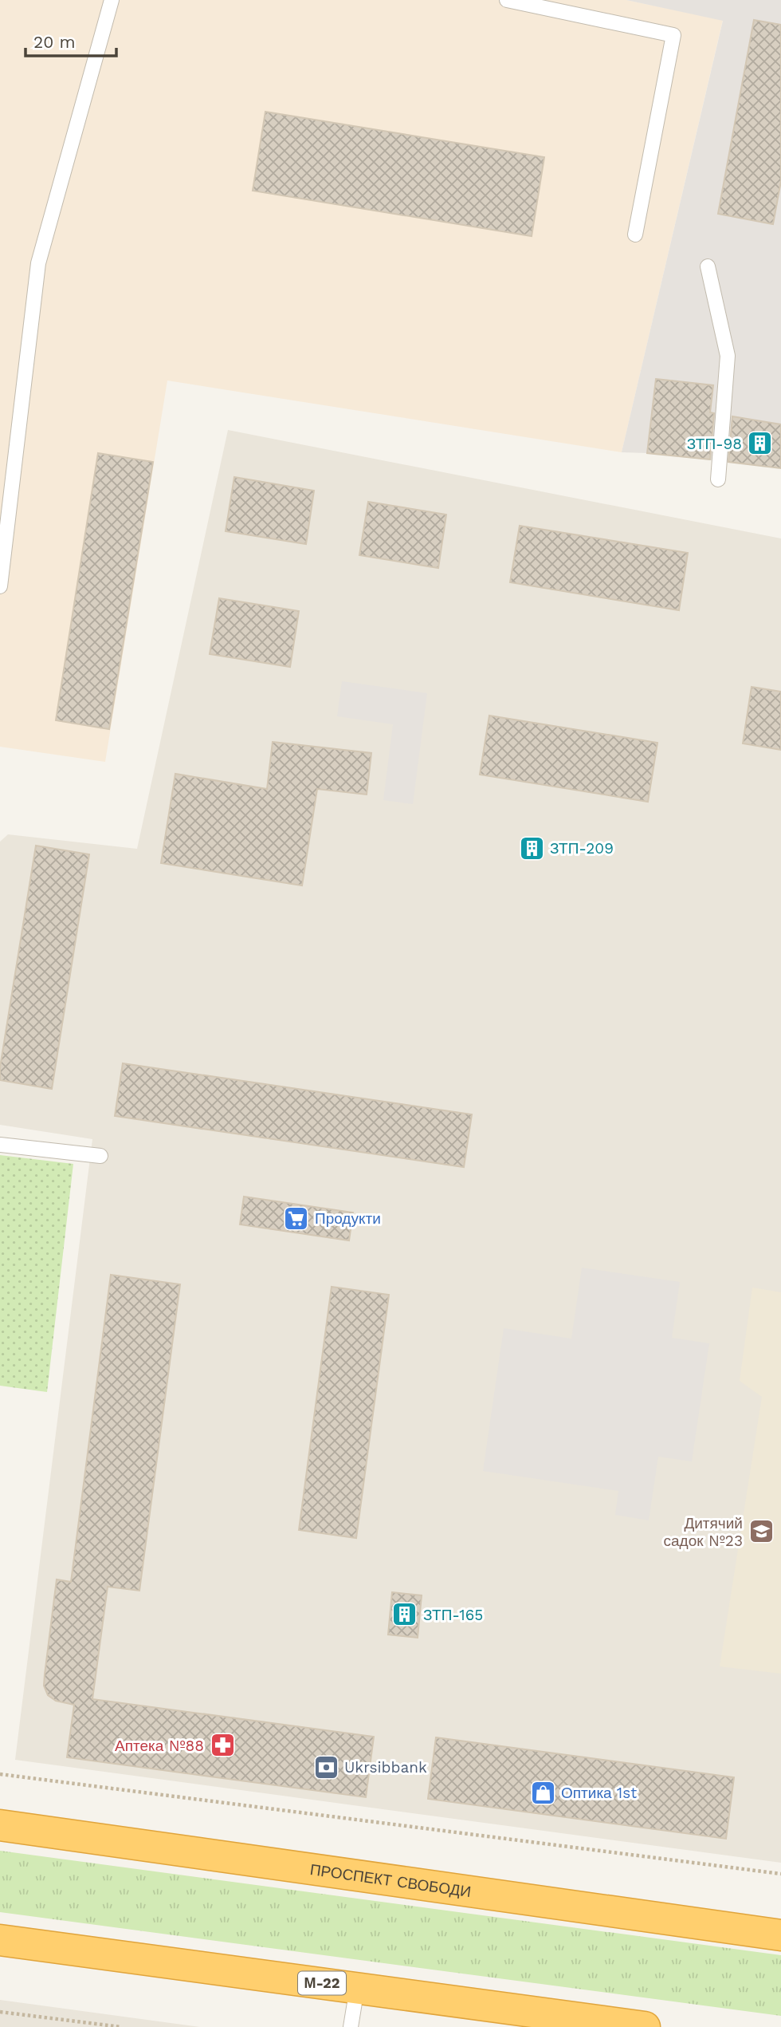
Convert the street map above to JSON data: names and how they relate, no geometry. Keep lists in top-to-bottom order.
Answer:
{
  "streets": {
    "highway": ["ПРОСПЕКТ СВОБОДИ", "М-22"]
  },
  "places": {
    "building": ["ЗТП-98", "ЗТП-209", "ЗТП-165"],
    "supermarket": ["Продукти"],
    "school or university": ["Дитячий садок №23"],
    "pharmacy": ["Аптека №88"],
    "bank": ["Ukrsibbank"],
    "shop": ["Оптика 1st"]
  },
  "scale_bar": "20 m"
}
